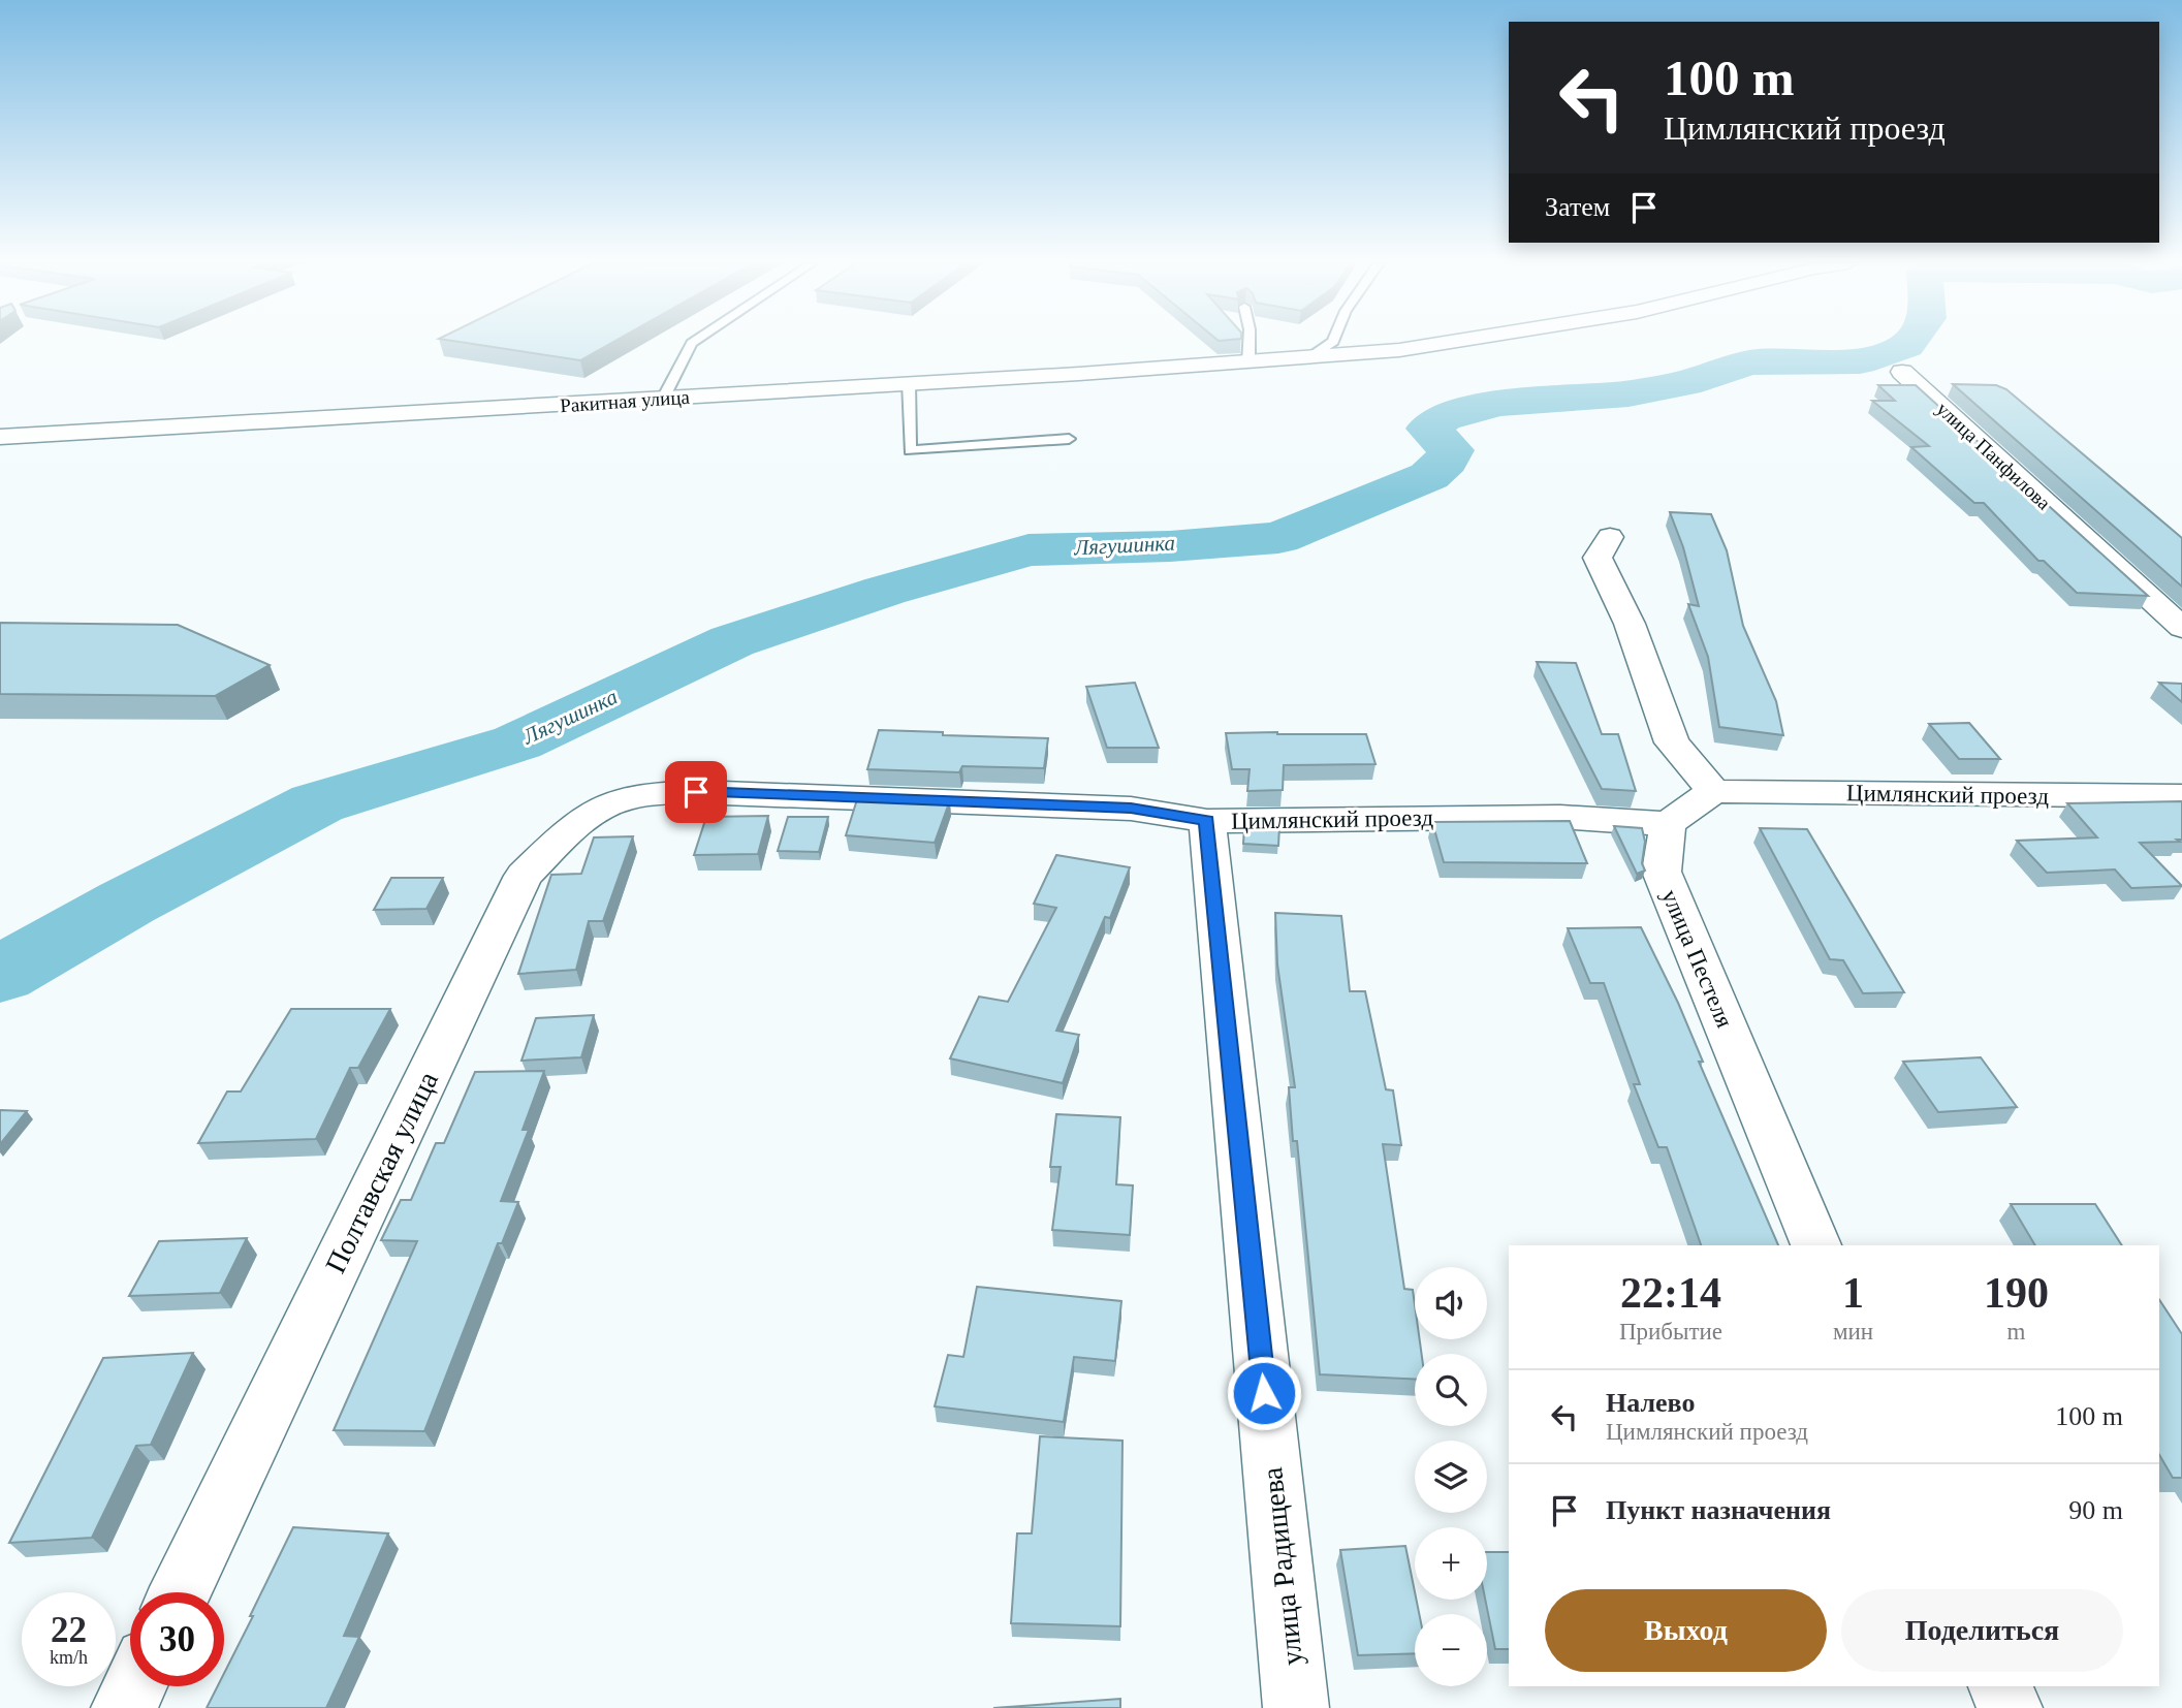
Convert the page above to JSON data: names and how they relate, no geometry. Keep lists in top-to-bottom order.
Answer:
{
  "streets": {
    "street": [
      "Ракитная улица",
      "улица Панфилова",
      "Цимлянский проезд",
      "улица Пестеля",
      "Полтавская улица",
      "улица Радищева"
    ]
  },
  "crossings": [
    ["Цимлянский проезд", "улица Пестеля"],
    ["Цимлянский проезд", "Полтавская улица"],
    ["Цимлянский проезд", "улица Радищева"]
  ],
  "water": ["Лягушинка"],
  "page": {
    "turn": ["100 m", "Цимлянский проезд"],
    "then": "Затем",
    "eta": [
      "22:14",
      "Прибытие",
      "1",
      "мин",
      "190",
      "m"
    ],
    "map_buttons": ["+", "−"],
    "list": [
      {
        "name": "Налево",
        "note": "Цимлянский проезд",
        "value": "100 m"
      },
      {
        "name": "Пункт назначения",
        "value": "90 m"
      }
    ],
    "buttons": ["Выход", "Поделиться"],
    "speed": "22 km/h",
    "limit": "30"
  }
}
